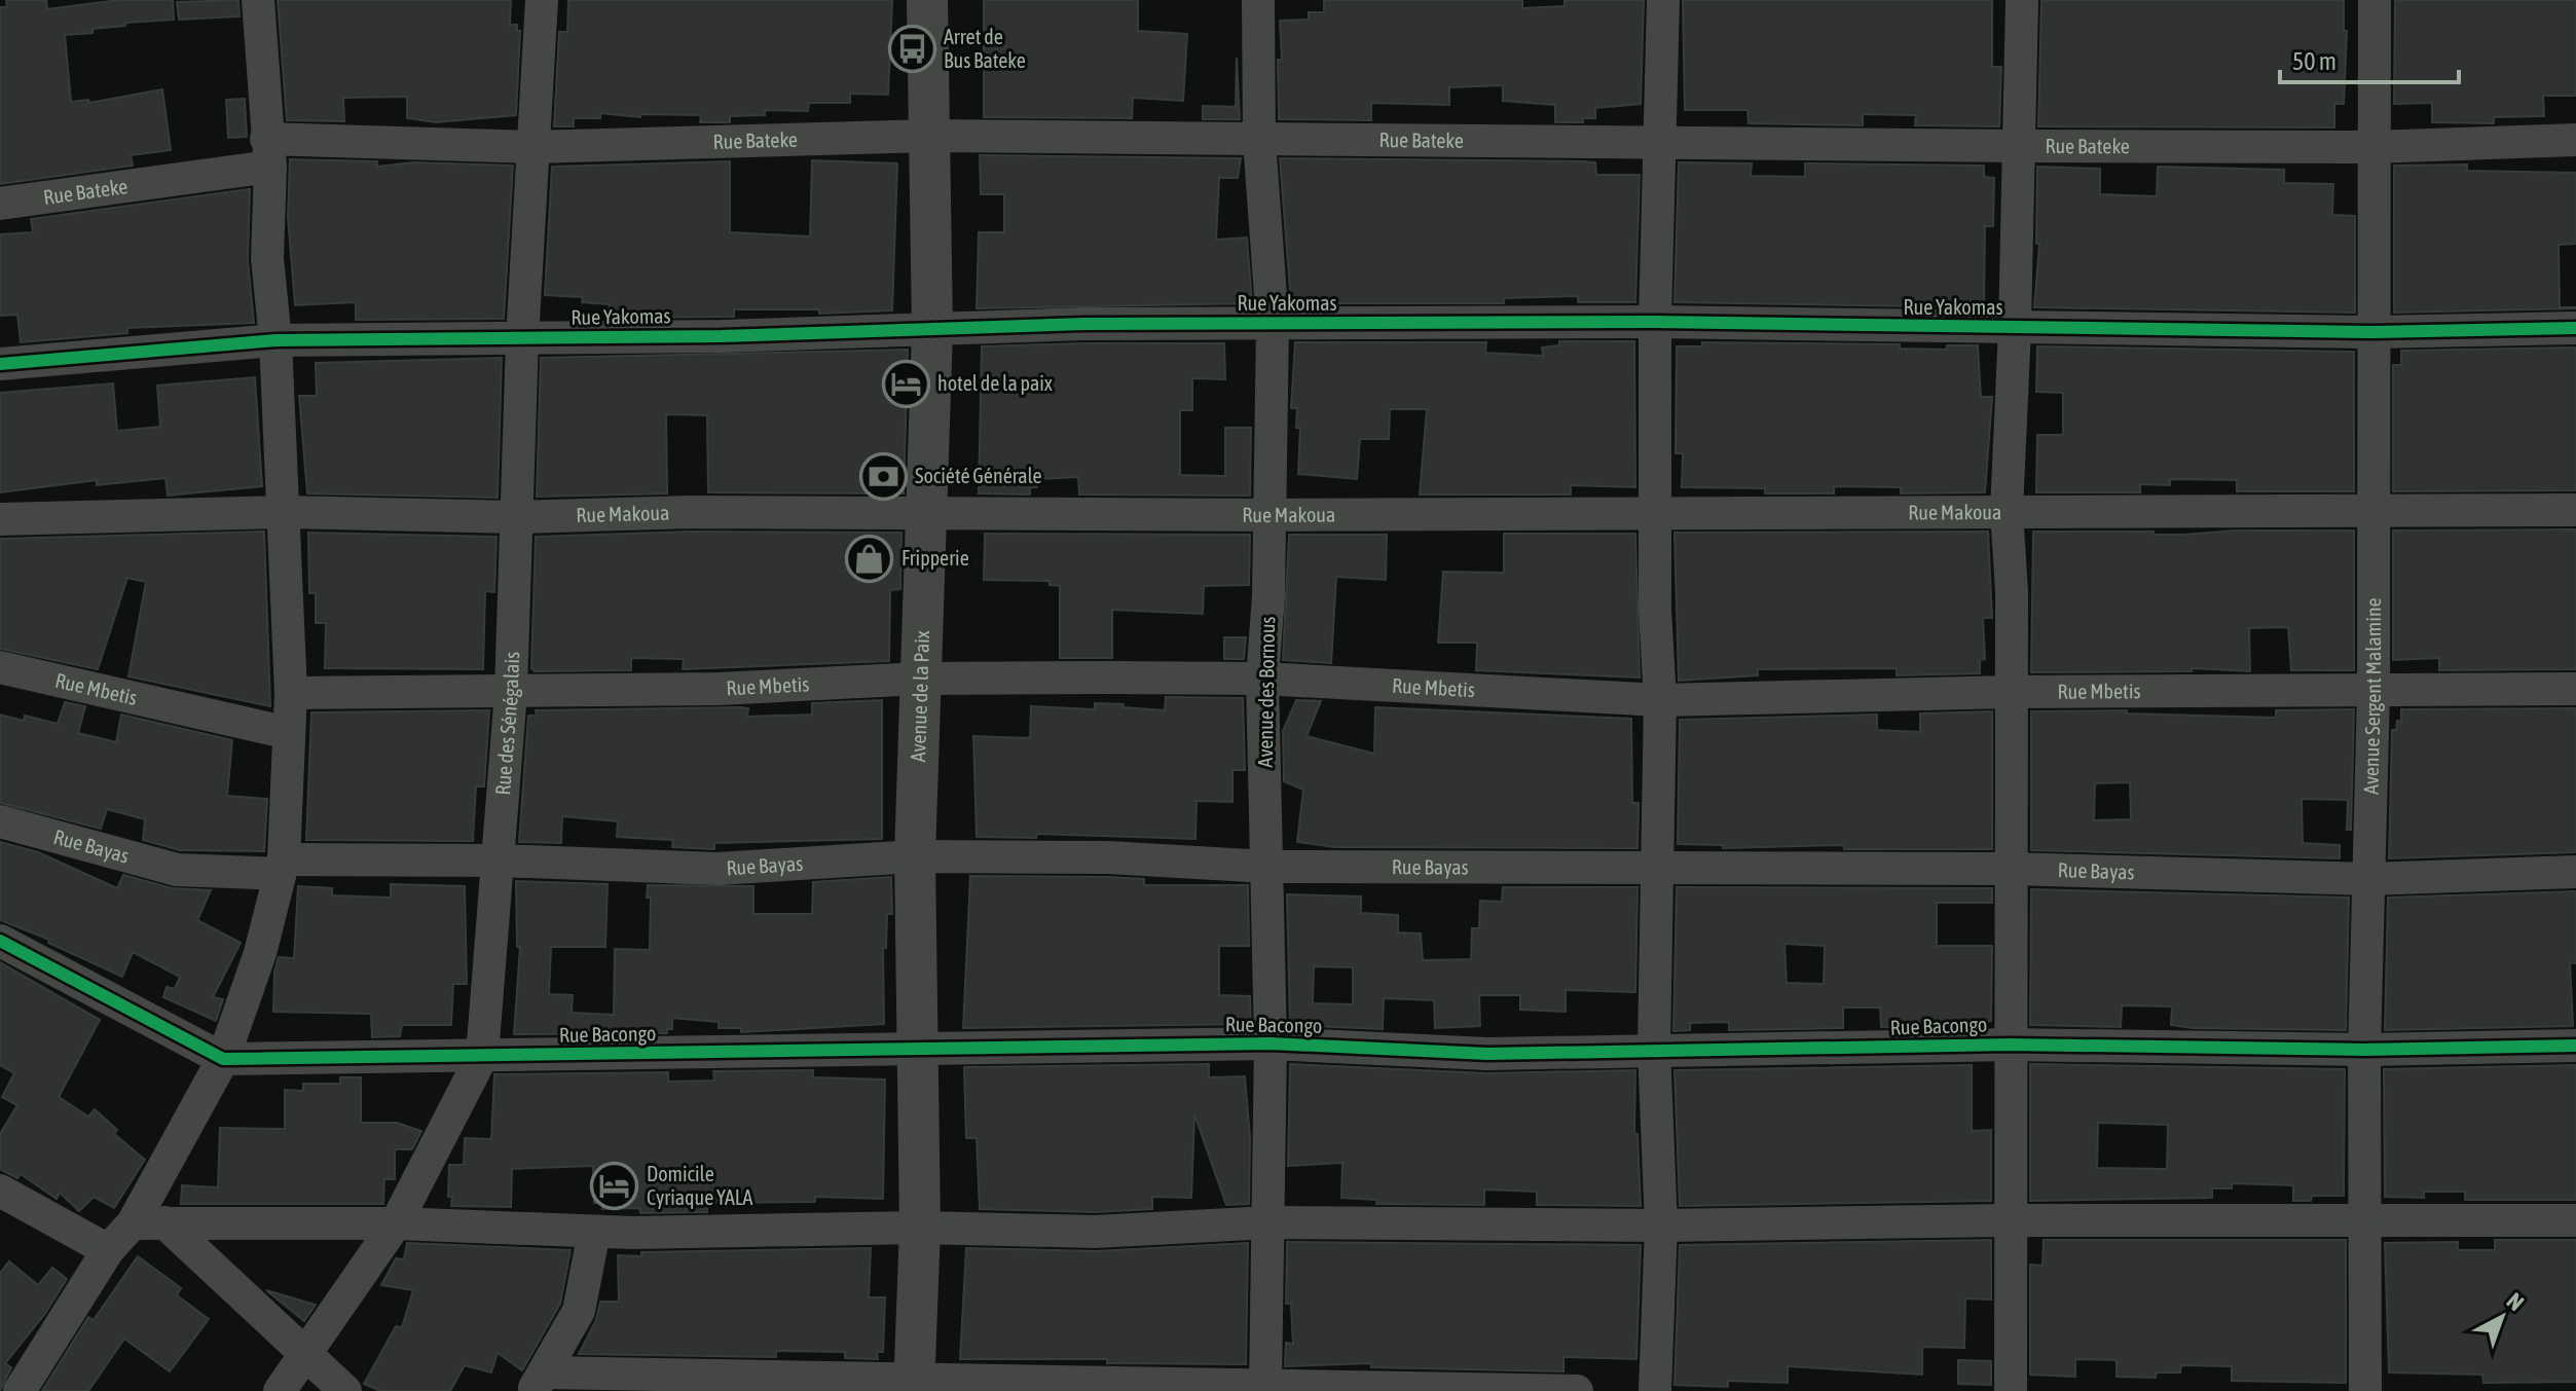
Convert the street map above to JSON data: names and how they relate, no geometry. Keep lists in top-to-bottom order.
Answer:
{
  "streets": {
    "main road": ["Avenue de la Paix"],
    "street": [
      "Rue Bateke",
      "Rue Yakomas",
      "Rue Makoua",
      "Rue Mbetis",
      "Avenue des Bornous",
      "Avenue Sergent Malamine",
      "Rue des Sénégalais",
      "Rue Bayas",
      "Rue Bacongo"
    ]
  },
  "crossings": [
    ["Rue Bateke", "Avenue des Bornous"],
    ["Rue Bateke", "Avenue de la Paix"],
    ["Rue Bateke", "Avenue Sergent Malamine"],
    ["Rue Bateke", "Rue des Sénégalais"],
    ["Rue Yakomas", "Avenue des Bornous"],
    ["Rue Yakomas", "Avenue de la Paix"],
    ["Rue Yakomas", "Avenue Sergent Malamine"],
    ["Rue Yakomas", "Rue des Sénégalais"],
    ["Rue Makoua", "Avenue des Bornous"],
    ["Rue Makoua", "Avenue de la Paix"],
    ["Rue Makoua", "Avenue Sergent Malamine"],
    ["Rue Makoua", "Rue des Sénégalais"],
    ["Rue Mbetis", "Avenue des Bornous"],
    ["Rue Mbetis", "Avenue de la Paix"],
    ["Rue Mbetis", "Avenue Sergent Malamine"],
    ["Rue Mbetis", "Rue des Sénégalais"],
    ["Avenue des Bornous", "Rue Bayas"],
    ["Avenue des Bornous", "Rue Bacongo"],
    ["Avenue de la Paix", "Rue Bayas"],
    ["Avenue de la Paix", "Rue Bacongo"],
    ["Avenue Sergent Malamine", "Rue Bayas"],
    ["Avenue Sergent Malamine", "Rue Bacongo"],
    ["Rue des Sénégalais", "Rue Bayas"],
    ["Rue des Sénégalais", "Rue Bacongo"]
  ],
  "places": {
    "bus stop": ["Arret de Bus Bateke"],
    "hotel": ["hotel de la paix", "Domicile Cyriaque YALA"],
    "bank": ["Société Générale"],
    "shop": ["Fripperie"]
  },
  "scale_bar": "50 m",
  "north": "top right"
}
